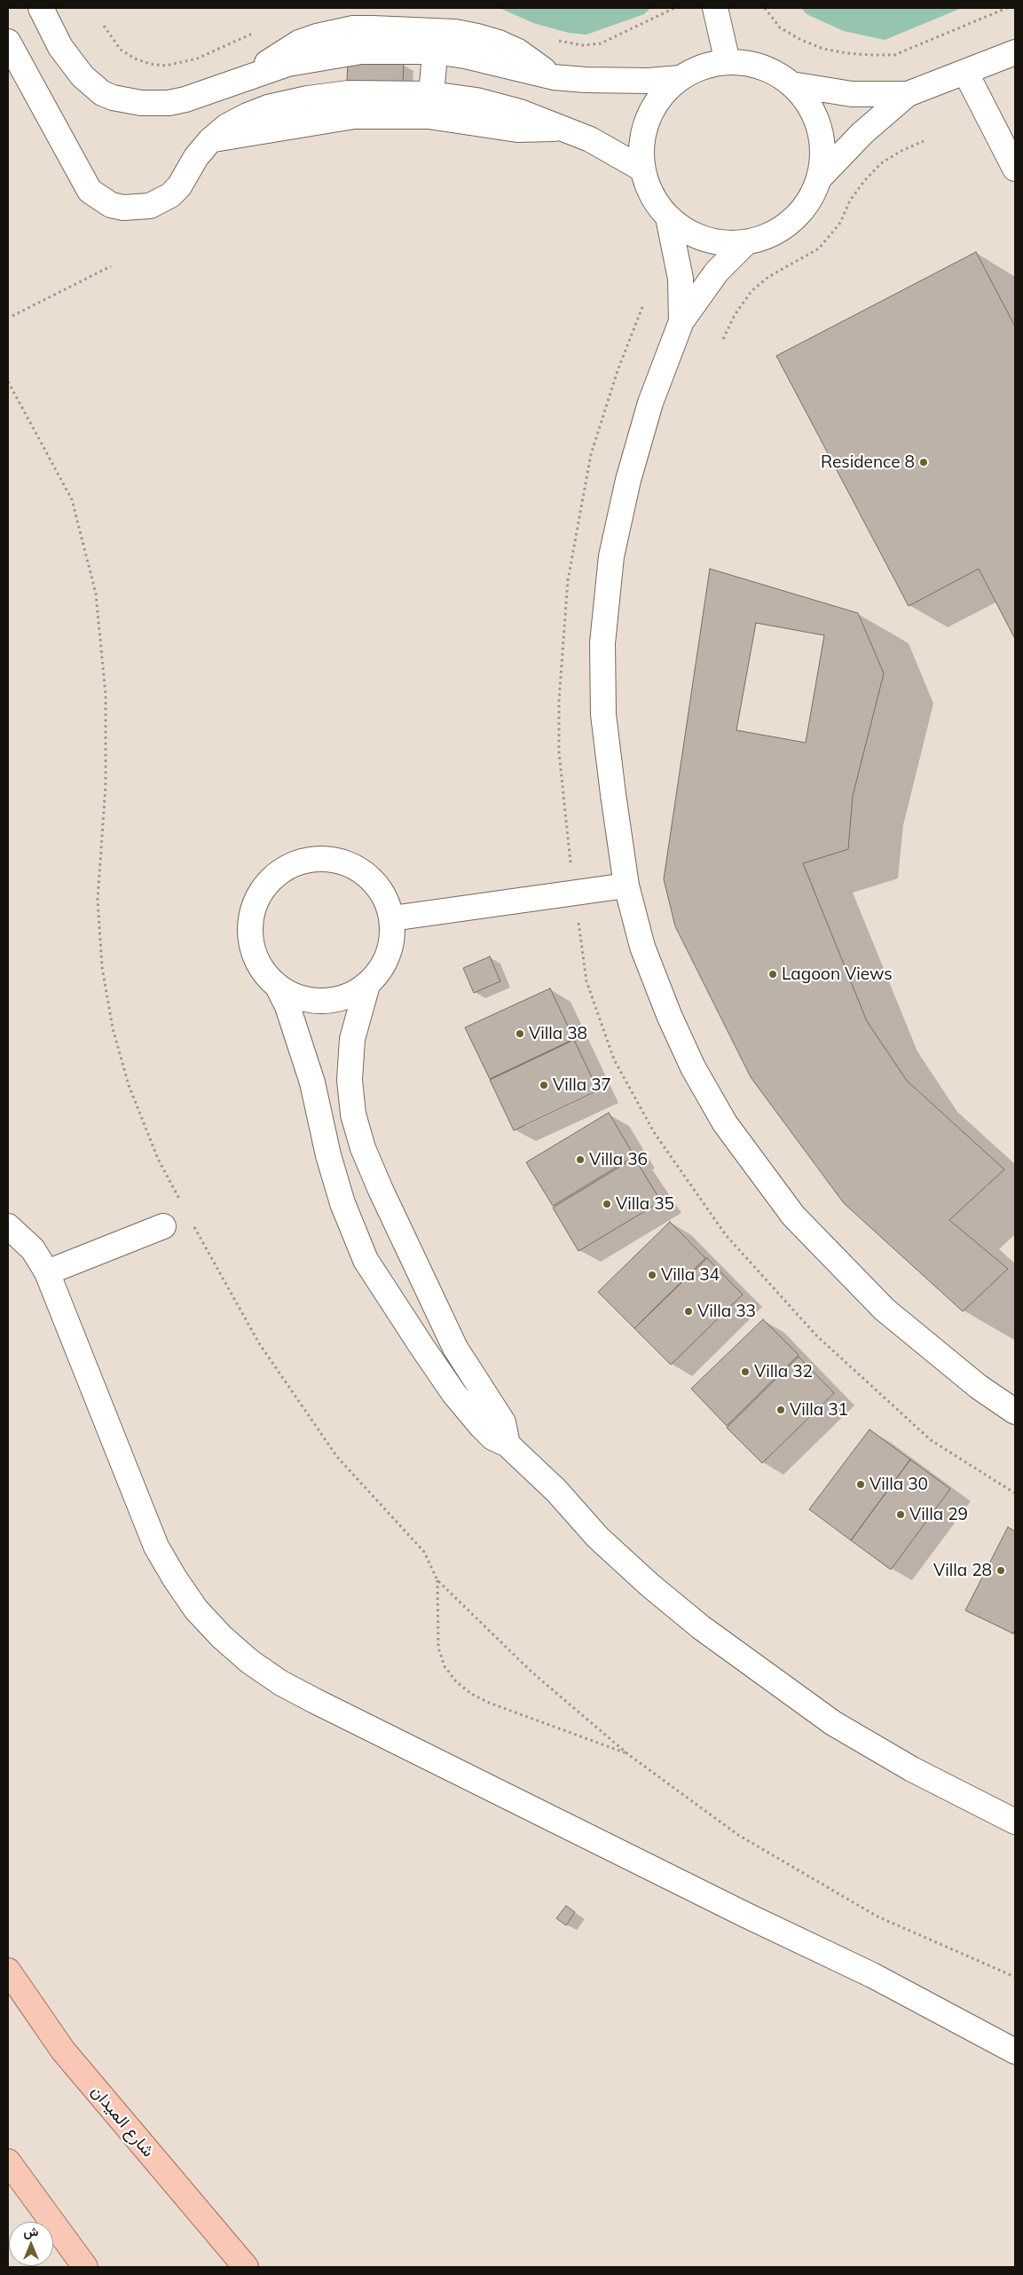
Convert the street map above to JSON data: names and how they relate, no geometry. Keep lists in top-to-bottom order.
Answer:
{
  "streets": {
    "main road": ["شارع الميدان"]
  },
  "places": [
    "Residence 8",
    "Lagoon Views",
    "Villa 38",
    "Villa 37",
    "Villa 36",
    "Villa 35",
    "Villa 34",
    "Villa 33",
    "Villa 32",
    "Villa 31",
    "Villa 30",
    "Villa 29",
    "Villa 28"
  ],
  "north": "top"
}
